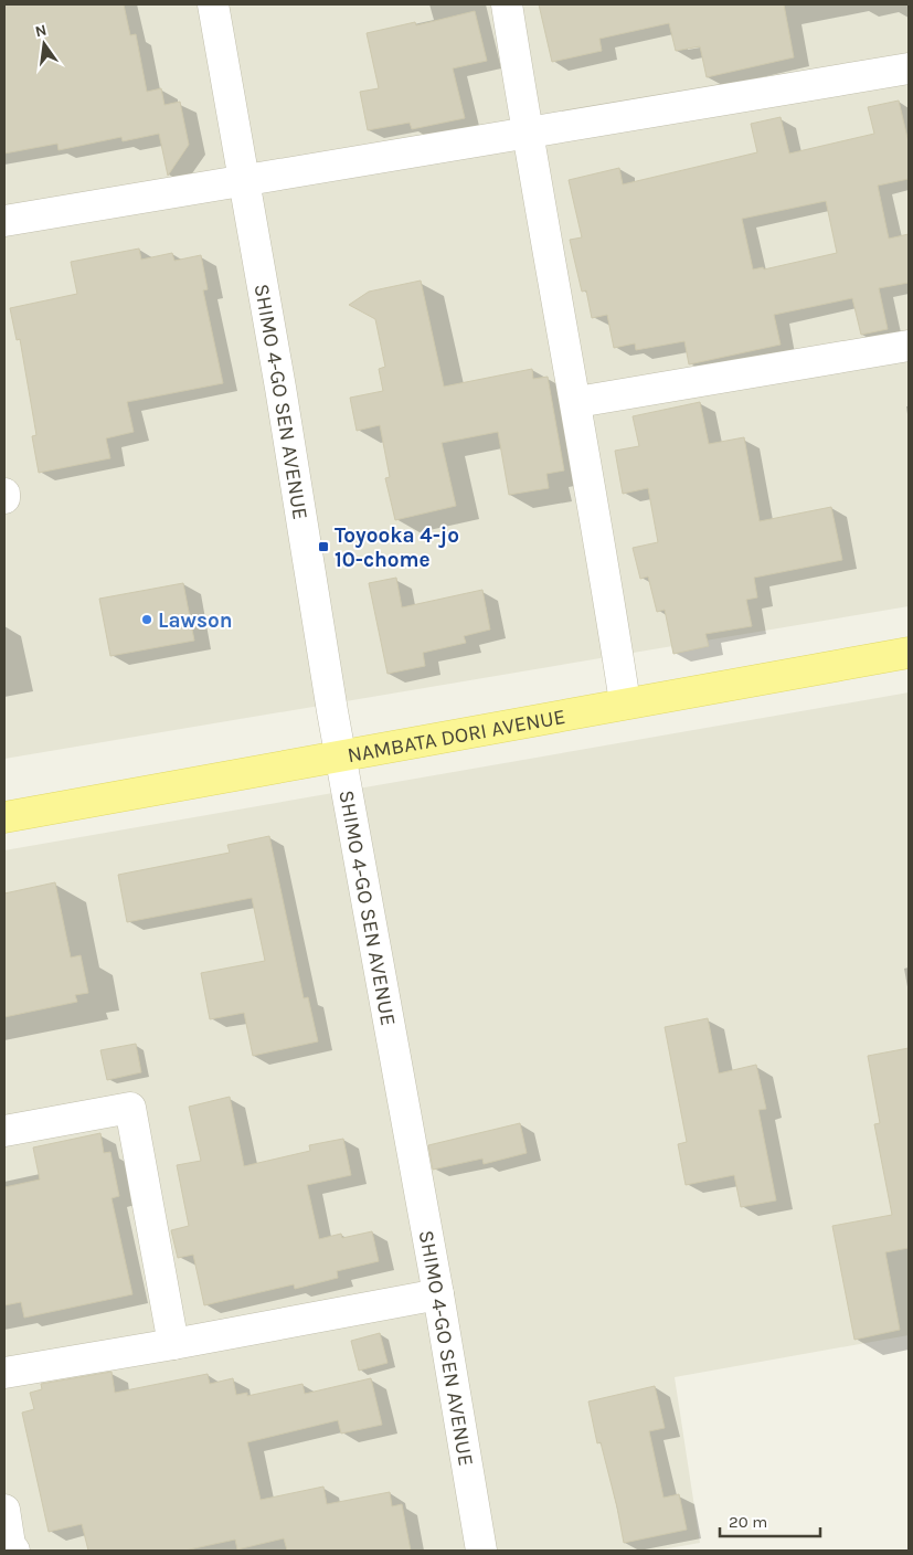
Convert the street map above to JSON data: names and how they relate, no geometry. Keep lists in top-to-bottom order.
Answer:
{
  "streets": {
    "main road": ["NAMBATA DORI AVENUE"],
    "street": ["SHIMO 4-GO SEN AVENUE"]
  },
  "crossings": [
    ["SHIMO 4-GO SEN AVENUE", "NAMBATA DORI AVENUE"]
  ],
  "places": {
    "transit": ["Toyooka 4-jo 10-chome"],
    "other": ["Lawson"]
  },
  "scale_bar": "20 m",
  "north": "top"
}
